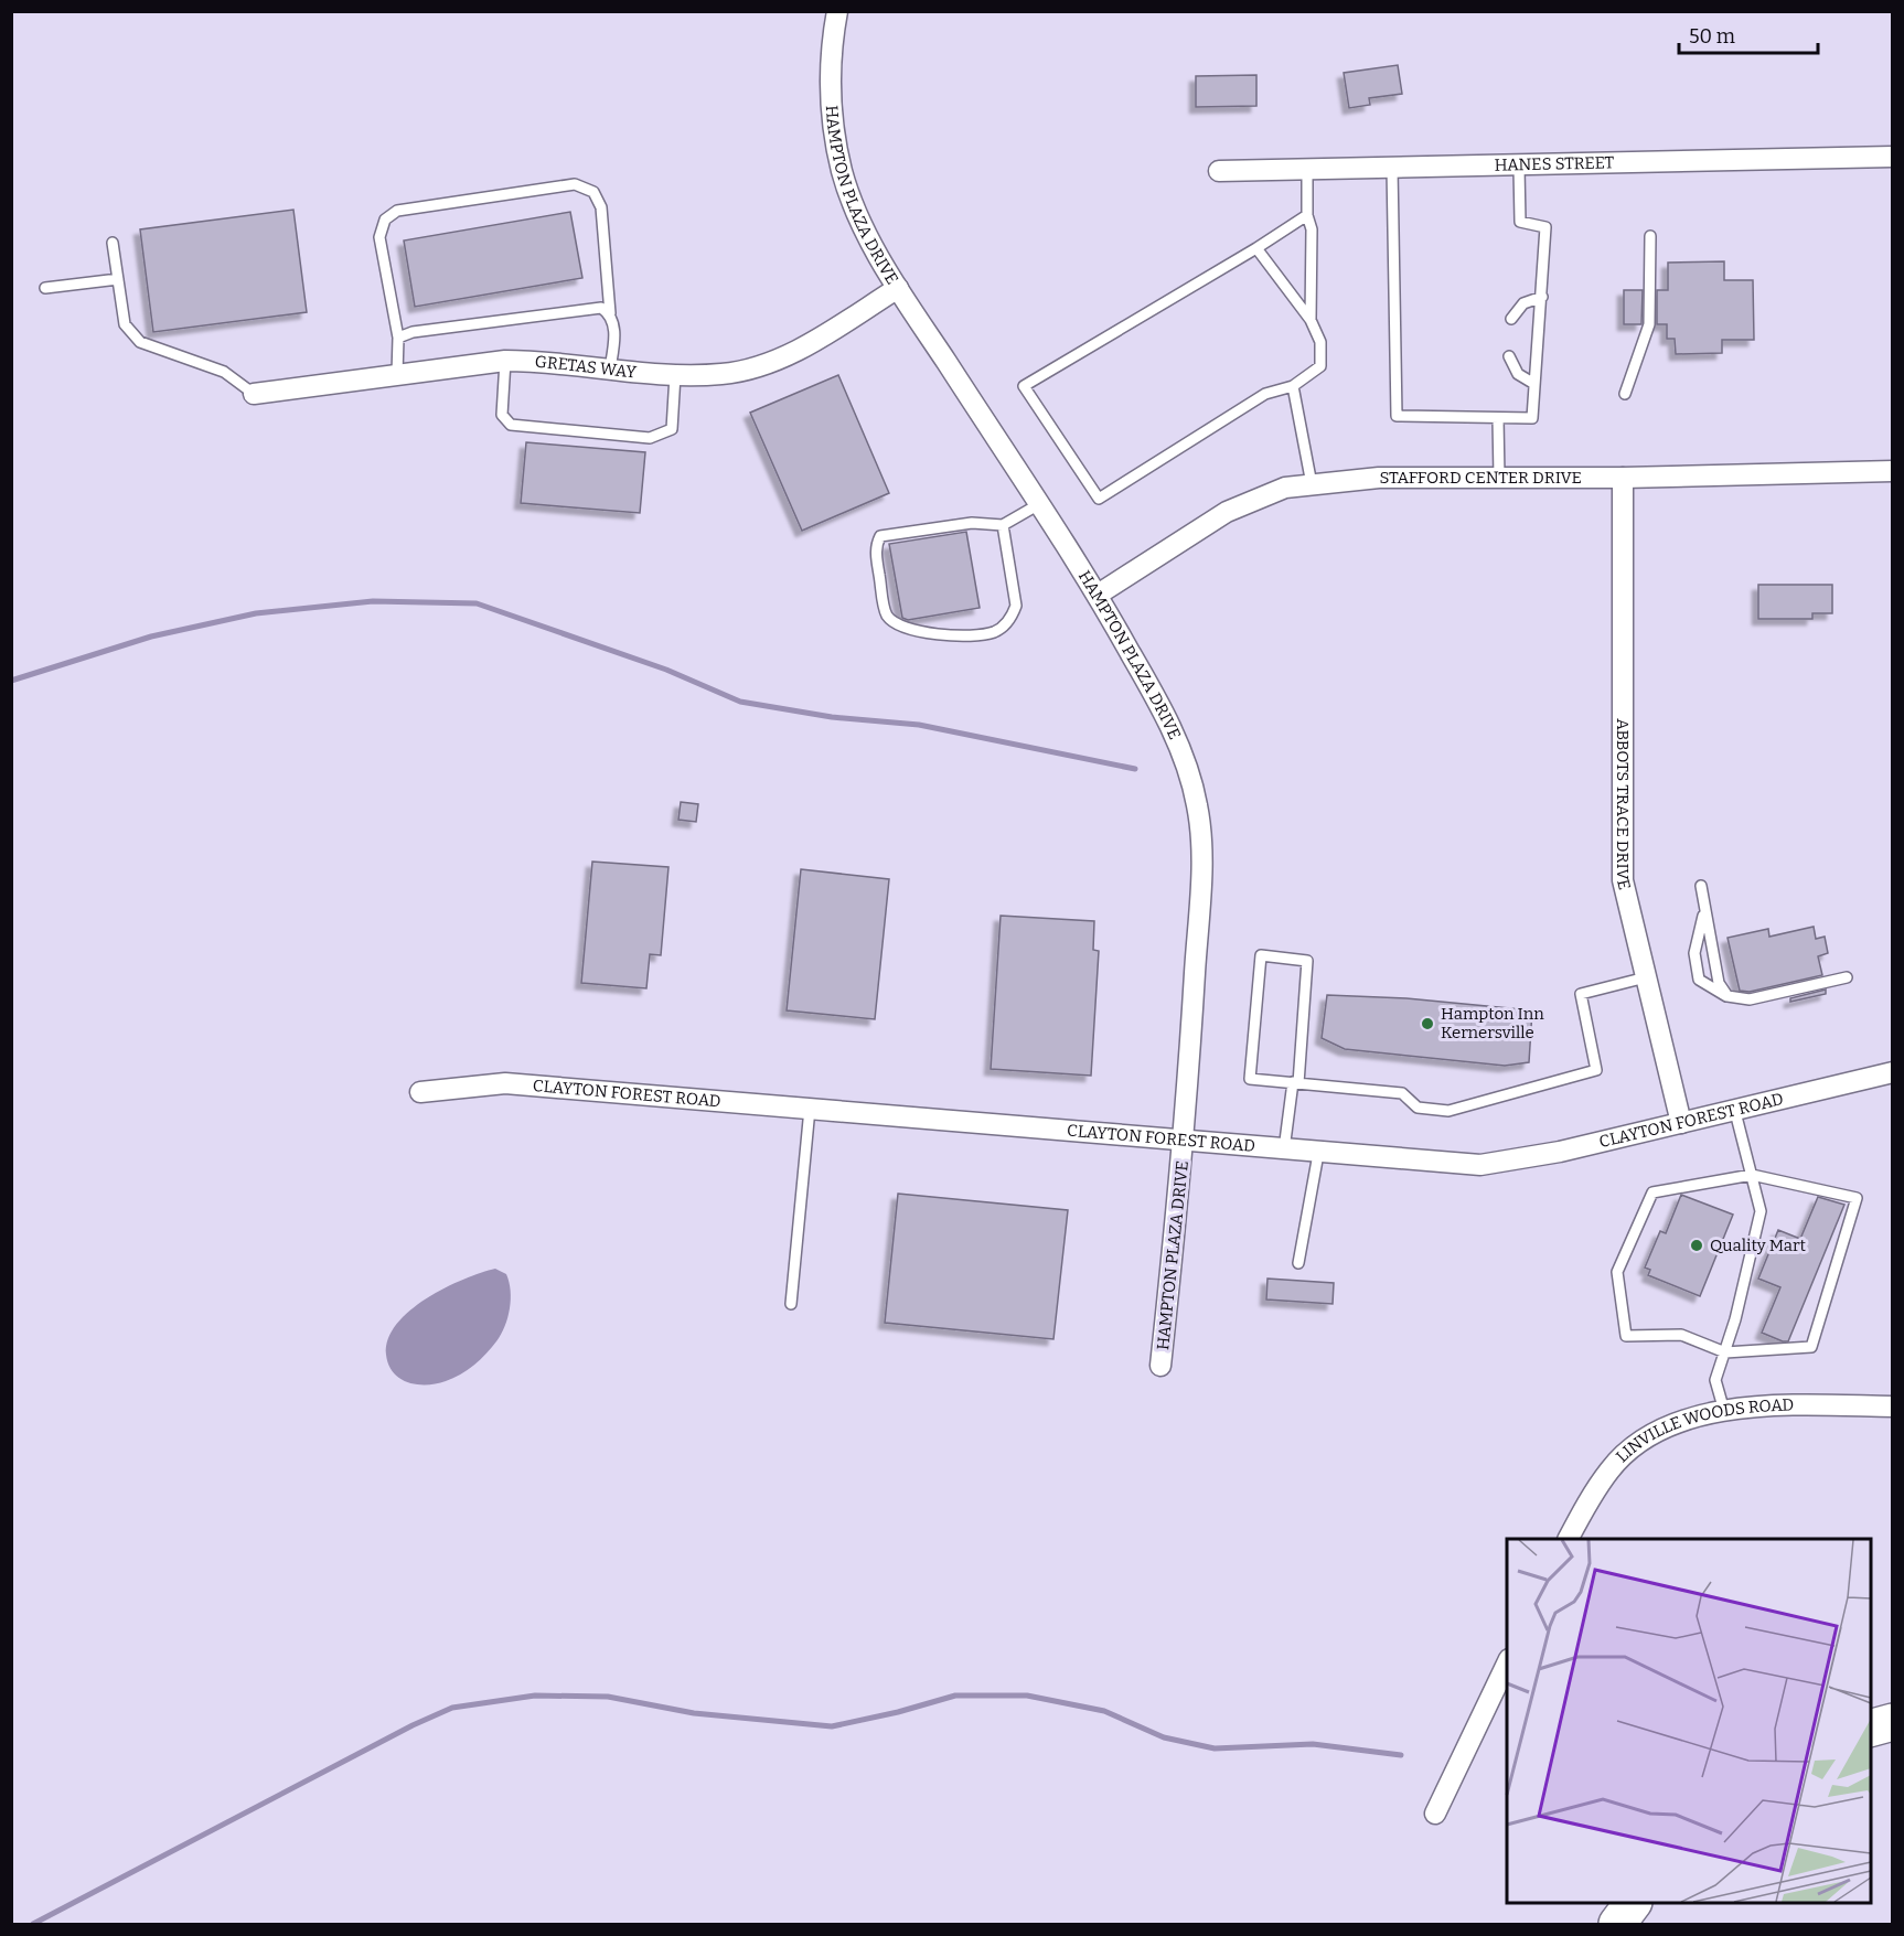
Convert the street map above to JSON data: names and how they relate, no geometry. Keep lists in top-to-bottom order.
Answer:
{
  "streets": {
    "street": [
      "HANES STREET",
      "HAMPTON PLAZA DRIVE",
      "GRETAS WAY",
      "STAFFORD CENTER DRIVE",
      "ABBOTS TRACE DRIVE",
      "CLAYTON FOREST ROAD",
      "LINVILLE WOODS ROAD"
    ]
  },
  "crossings": [
    ["HAMPTON PLAZA DRIVE", "GRETAS WAY"],
    ["HAMPTON PLAZA DRIVE", "STAFFORD CENTER DRIVE"],
    ["HAMPTON PLAZA DRIVE", "CLAYTON FOREST ROAD"],
    ["STAFFORD CENTER DRIVE", "ABBOTS TRACE DRIVE"],
    ["ABBOTS TRACE DRIVE", "CLAYTON FOREST ROAD"]
  ],
  "places": ["Hampton Inn Kernersville", "Quality Mart"],
  "scale_bar": "50 m"
}
